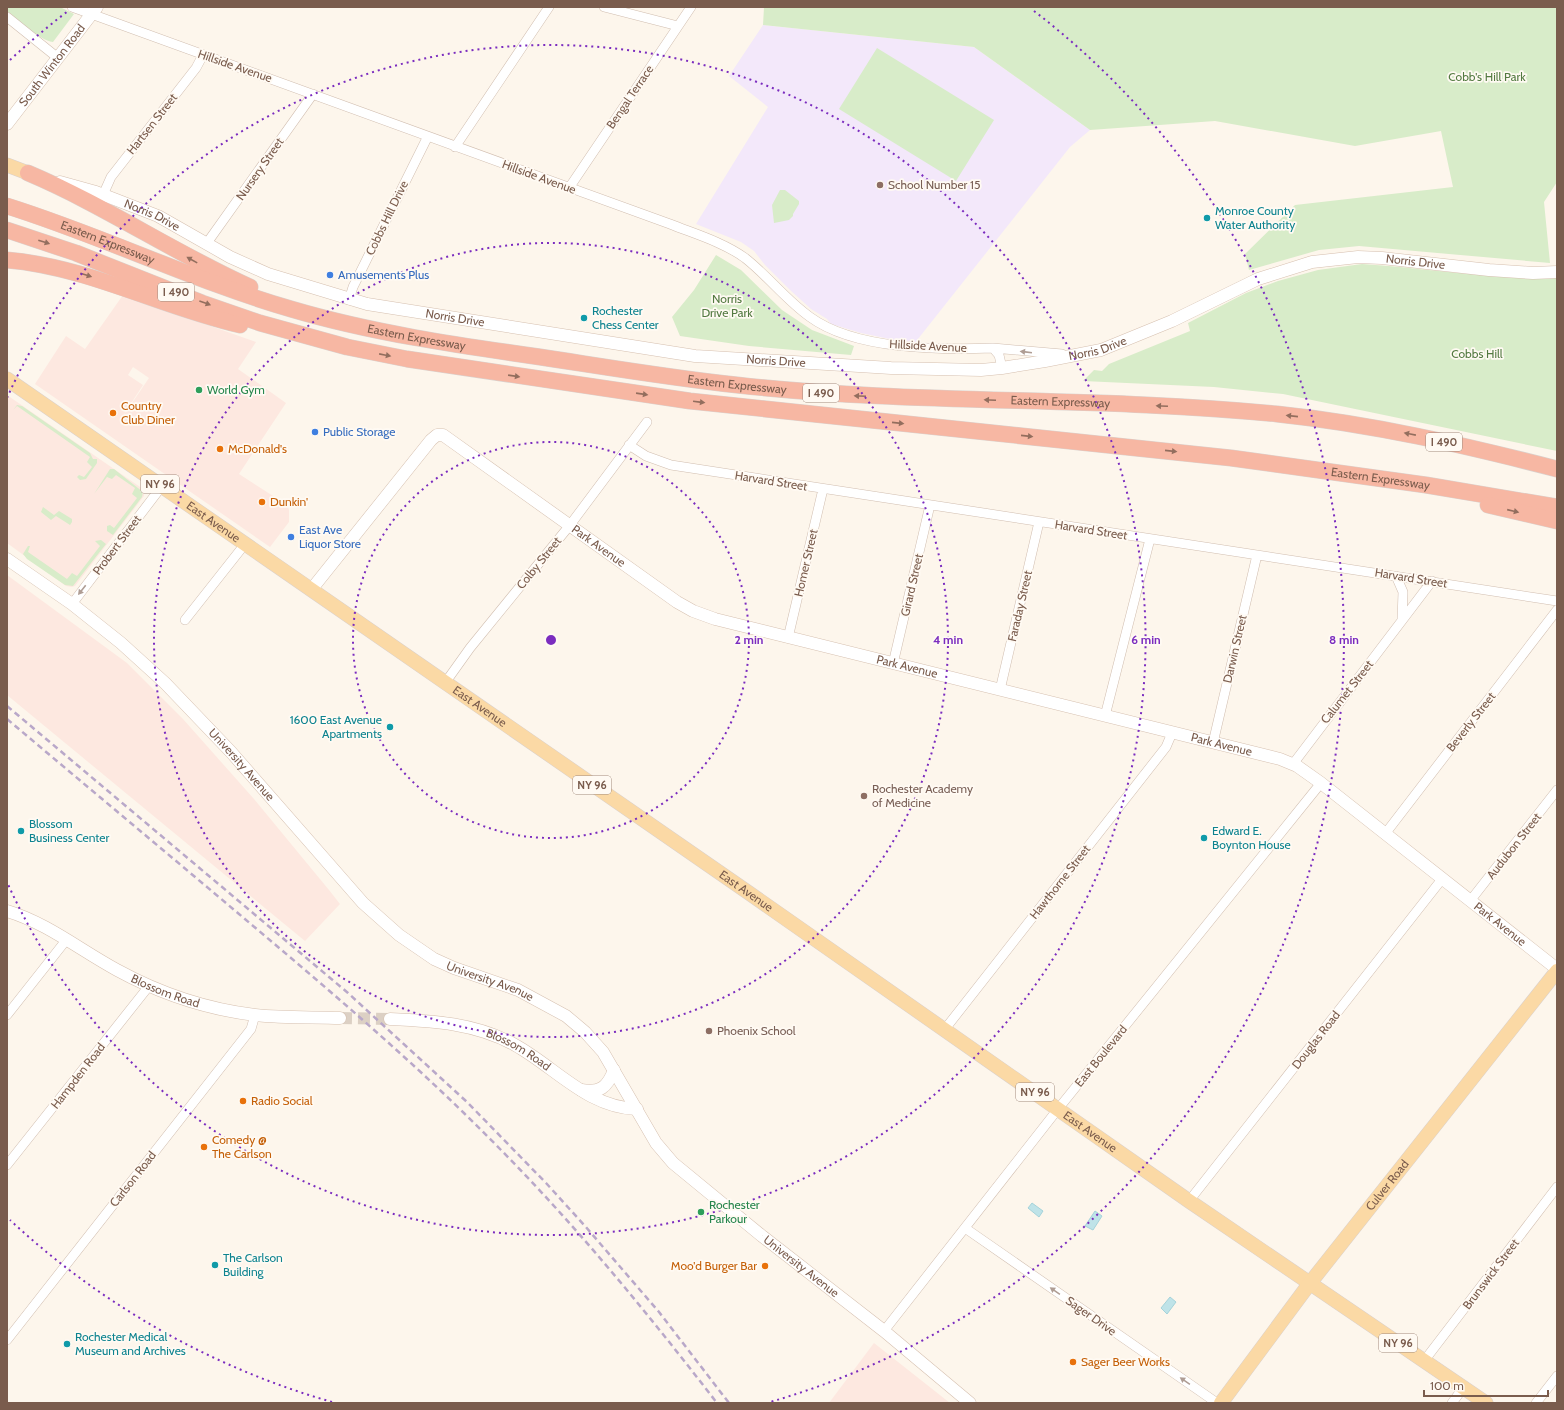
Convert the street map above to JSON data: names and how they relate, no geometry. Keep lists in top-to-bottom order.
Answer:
{
  "streets": {
    "highway": ["Eastern Expressway", "I 490"],
    "main road": [
      "Norris Drive",
      "NY 96",
      "East Avenue",
      "Culver Road"
    ],
    "street": [
      "South Winton Road",
      "Hillside Avenue",
      "Bengal Terrace",
      "Hartsen Street",
      "Nursery Street",
      "Cobbs Hill Drive",
      "Harvard Street",
      "Probert Street",
      "Park Avenue",
      "Colby Street",
      "Homer Street",
      "Girard Street",
      "Faraday Street",
      "Darwin Street",
      "Calumet Street",
      "Beverly Street",
      "University Avenue",
      "Audubon Street",
      "Hawthorne Street",
      "Blossom Road",
      "Douglas Road",
      "East Boulevard",
      "Hampden Road",
      "Carlson Road",
      "Brunswick Street",
      "Sager Drive"
    ]
  },
  "crossings": [
    ["South Winton Road", "Hillside Avenue"],
    ["Hillside Avenue", "Bengal Terrace"],
    ["Hillside Avenue", "Hartsen Street"],
    ["Hillside Avenue", "Nursery Street"],
    ["Hillside Avenue", "Norris Drive"],
    ["Hillside Avenue", "Cobbs Hill Drive"],
    ["Hartsen Street", "Norris Drive"],
    ["Nursery Street", "Norris Drive"],
    ["Norris Drive", "Cobbs Hill Drive"],
    ["Harvard Street", "Colby Street"],
    ["Harvard Street", "Homer Street"],
    ["Harvard Street", "Girard Street"],
    ["Harvard Street", "Faraday Street"],
    ["Harvard Street", "Darwin Street"],
    ["Harvard Street", "Calumet Street"],
    ["East Avenue", "Probert Street"],
    ["East Avenue", "Park Avenue"],
    ["East Avenue", "Colby Street"],
    ["East Avenue", "Hawthorne Street"],
    ["East Avenue", "Douglas Road"],
    ["East Avenue", "East Boulevard"],
    ["East Avenue", "Culver Road"],
    ["East Avenue", "Brunswick Street"],
    ["Probert Street", "University Avenue"],
    ["Park Avenue", "Colby Street"],
    ["Park Avenue", "Homer Street"],
    ["Park Avenue", "Girard Street"],
    ["Park Avenue", "Faraday Street"],
    ["Park Avenue", "Darwin Street"],
    ["Park Avenue", "Calumet Street"],
    ["Park Avenue", "Beverly Street"],
    ["Park Avenue", "Audubon Street"],
    ["Park Avenue", "Hawthorne Street"],
    ["Park Avenue", "Douglas Road"],
    ["Park Avenue", "East Boulevard"],
    ["Park Avenue", "Culver Road"],
    ["University Avenue", "Blossom Road"],
    ["University Avenue", "East Boulevard"],
    ["Blossom Road", "Hampden Road"],
    ["Blossom Road", "Carlson Road"],
    ["East Boulevard", "Sager Drive"]
  ],
  "one_way": ["Probert Street", "Sager Drive"],
  "parks": ["Cobb's Hill Park", "Norris Drive Park", "Cobbs Hill"],
  "places": [
    "School Number 15",
    "Monroe County Water Authority",
    "Amusements Plus",
    "Rochester Chess Center",
    "World Gym",
    "Country Club Diner",
    "Public Storage",
    "McDonald's",
    "Dunkin'",
    "East Ave Liquor Store",
    "1600 East Avenue Apartments",
    "Rochester Academy of Medicine",
    "Blossom Business Center",
    "Edward E. Boynton House",
    "Phoenix School",
    "Radio Social",
    "Comedy @ The Carlson",
    "Rochester Parkour",
    "The Carlson Building",
    "Moo'd Burger Bar",
    "Rochester Medical Museum and Archives",
    "Sager Beer Works"
  ],
  "scale_bar": "100 m",
  "rings": [
    "2 min",
    "4 min",
    "6 min",
    "8 min"
  ]
}
